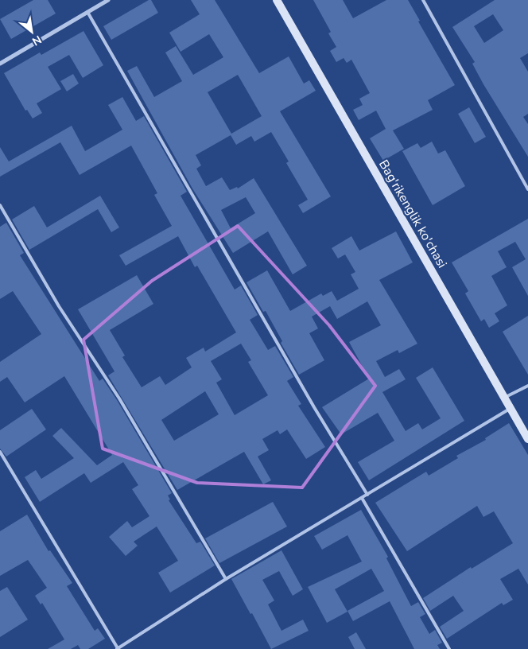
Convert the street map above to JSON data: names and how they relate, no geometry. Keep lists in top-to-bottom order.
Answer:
{
  "streets": {
    "main road": ["Bag'rikenglik ko'chasi"]
  },
  "north": "bottom right"
}
